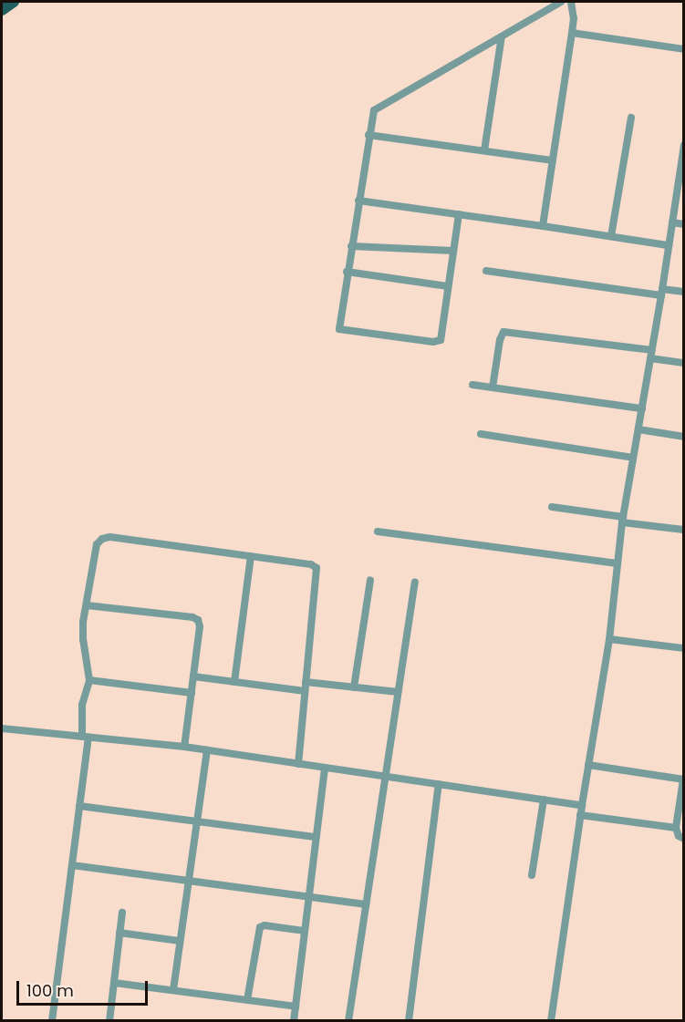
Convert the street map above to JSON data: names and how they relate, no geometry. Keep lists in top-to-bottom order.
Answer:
{
  "scale_bar": "100 m"
}
